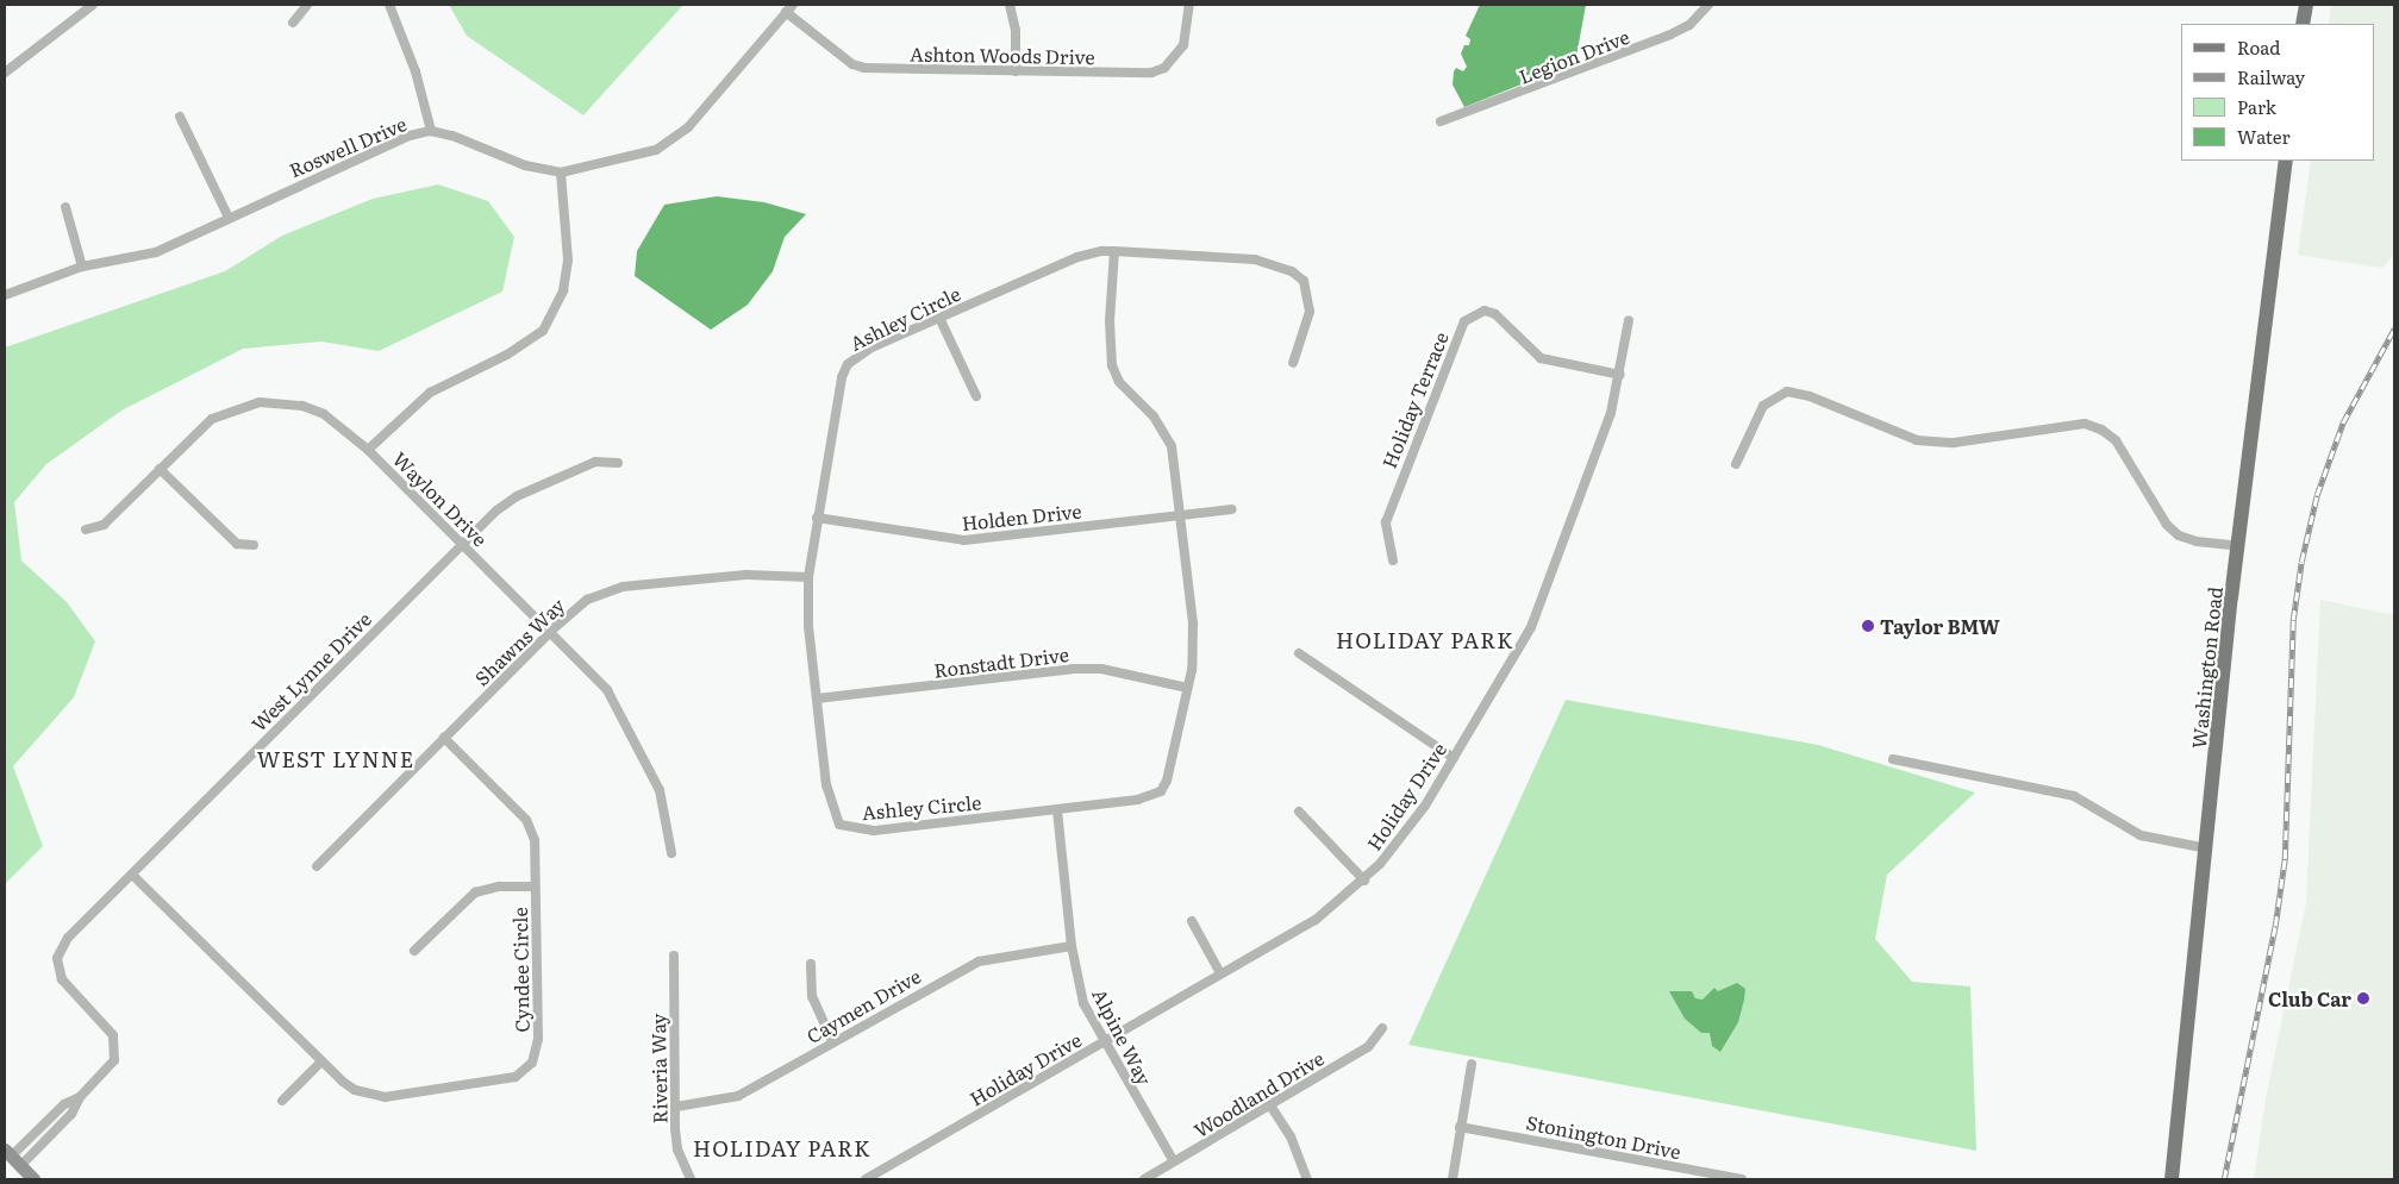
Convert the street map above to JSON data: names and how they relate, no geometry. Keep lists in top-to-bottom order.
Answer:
{
  "streets": {
    "main road": ["Washington Road"],
    "street": [
      "Ashton Woods Drive",
      "Legion Drive",
      "Roswell Drive",
      "Ashley Circle",
      "Holiday Terrace",
      "Waylon Drive",
      "Holden Drive",
      "Shawns Way",
      "Ronstadt Drive",
      "West Lynne Drive",
      "Holiday Drive",
      "Cyndee Circle",
      "Caymen Drive",
      "Alpine Way",
      "Riveria Way",
      "Woodland Drive",
      "Stonington Drive"
    ]
  },
  "crossings": [
    ["Ashton Woods Drive", "Roswell Drive"],
    ["Ashley Circle", "Holden Drive"],
    ["Ashley Circle", "Shawns Way"],
    ["Ashley Circle", "Ronstadt Drive"],
    ["Ashley Circle", "Alpine Way"],
    ["Holiday Terrace", "Holiday Drive"],
    ["Waylon Drive", "Shawns Way"],
    ["Waylon Drive", "West Lynne Drive"],
    ["Shawns Way", "Cyndee Circle"],
    ["West Lynne Drive", "Cyndee Circle"],
    ["Holiday Drive", "Alpine Way"],
    ["Caymen Drive", "Alpine Way"],
    ["Caymen Drive", "Riveria Way"],
    ["Alpine Way", "Woodland Drive"]
  ],
  "districts": ["HOLIDAY PARK", "WEST LYNNE", "HOLIDAY PARK"],
  "places": ["Taylor BMW", "Club Car"],
  "legend": [
    "Road",
    "Railway",
    "Park",
    "Water"
  ]
}
